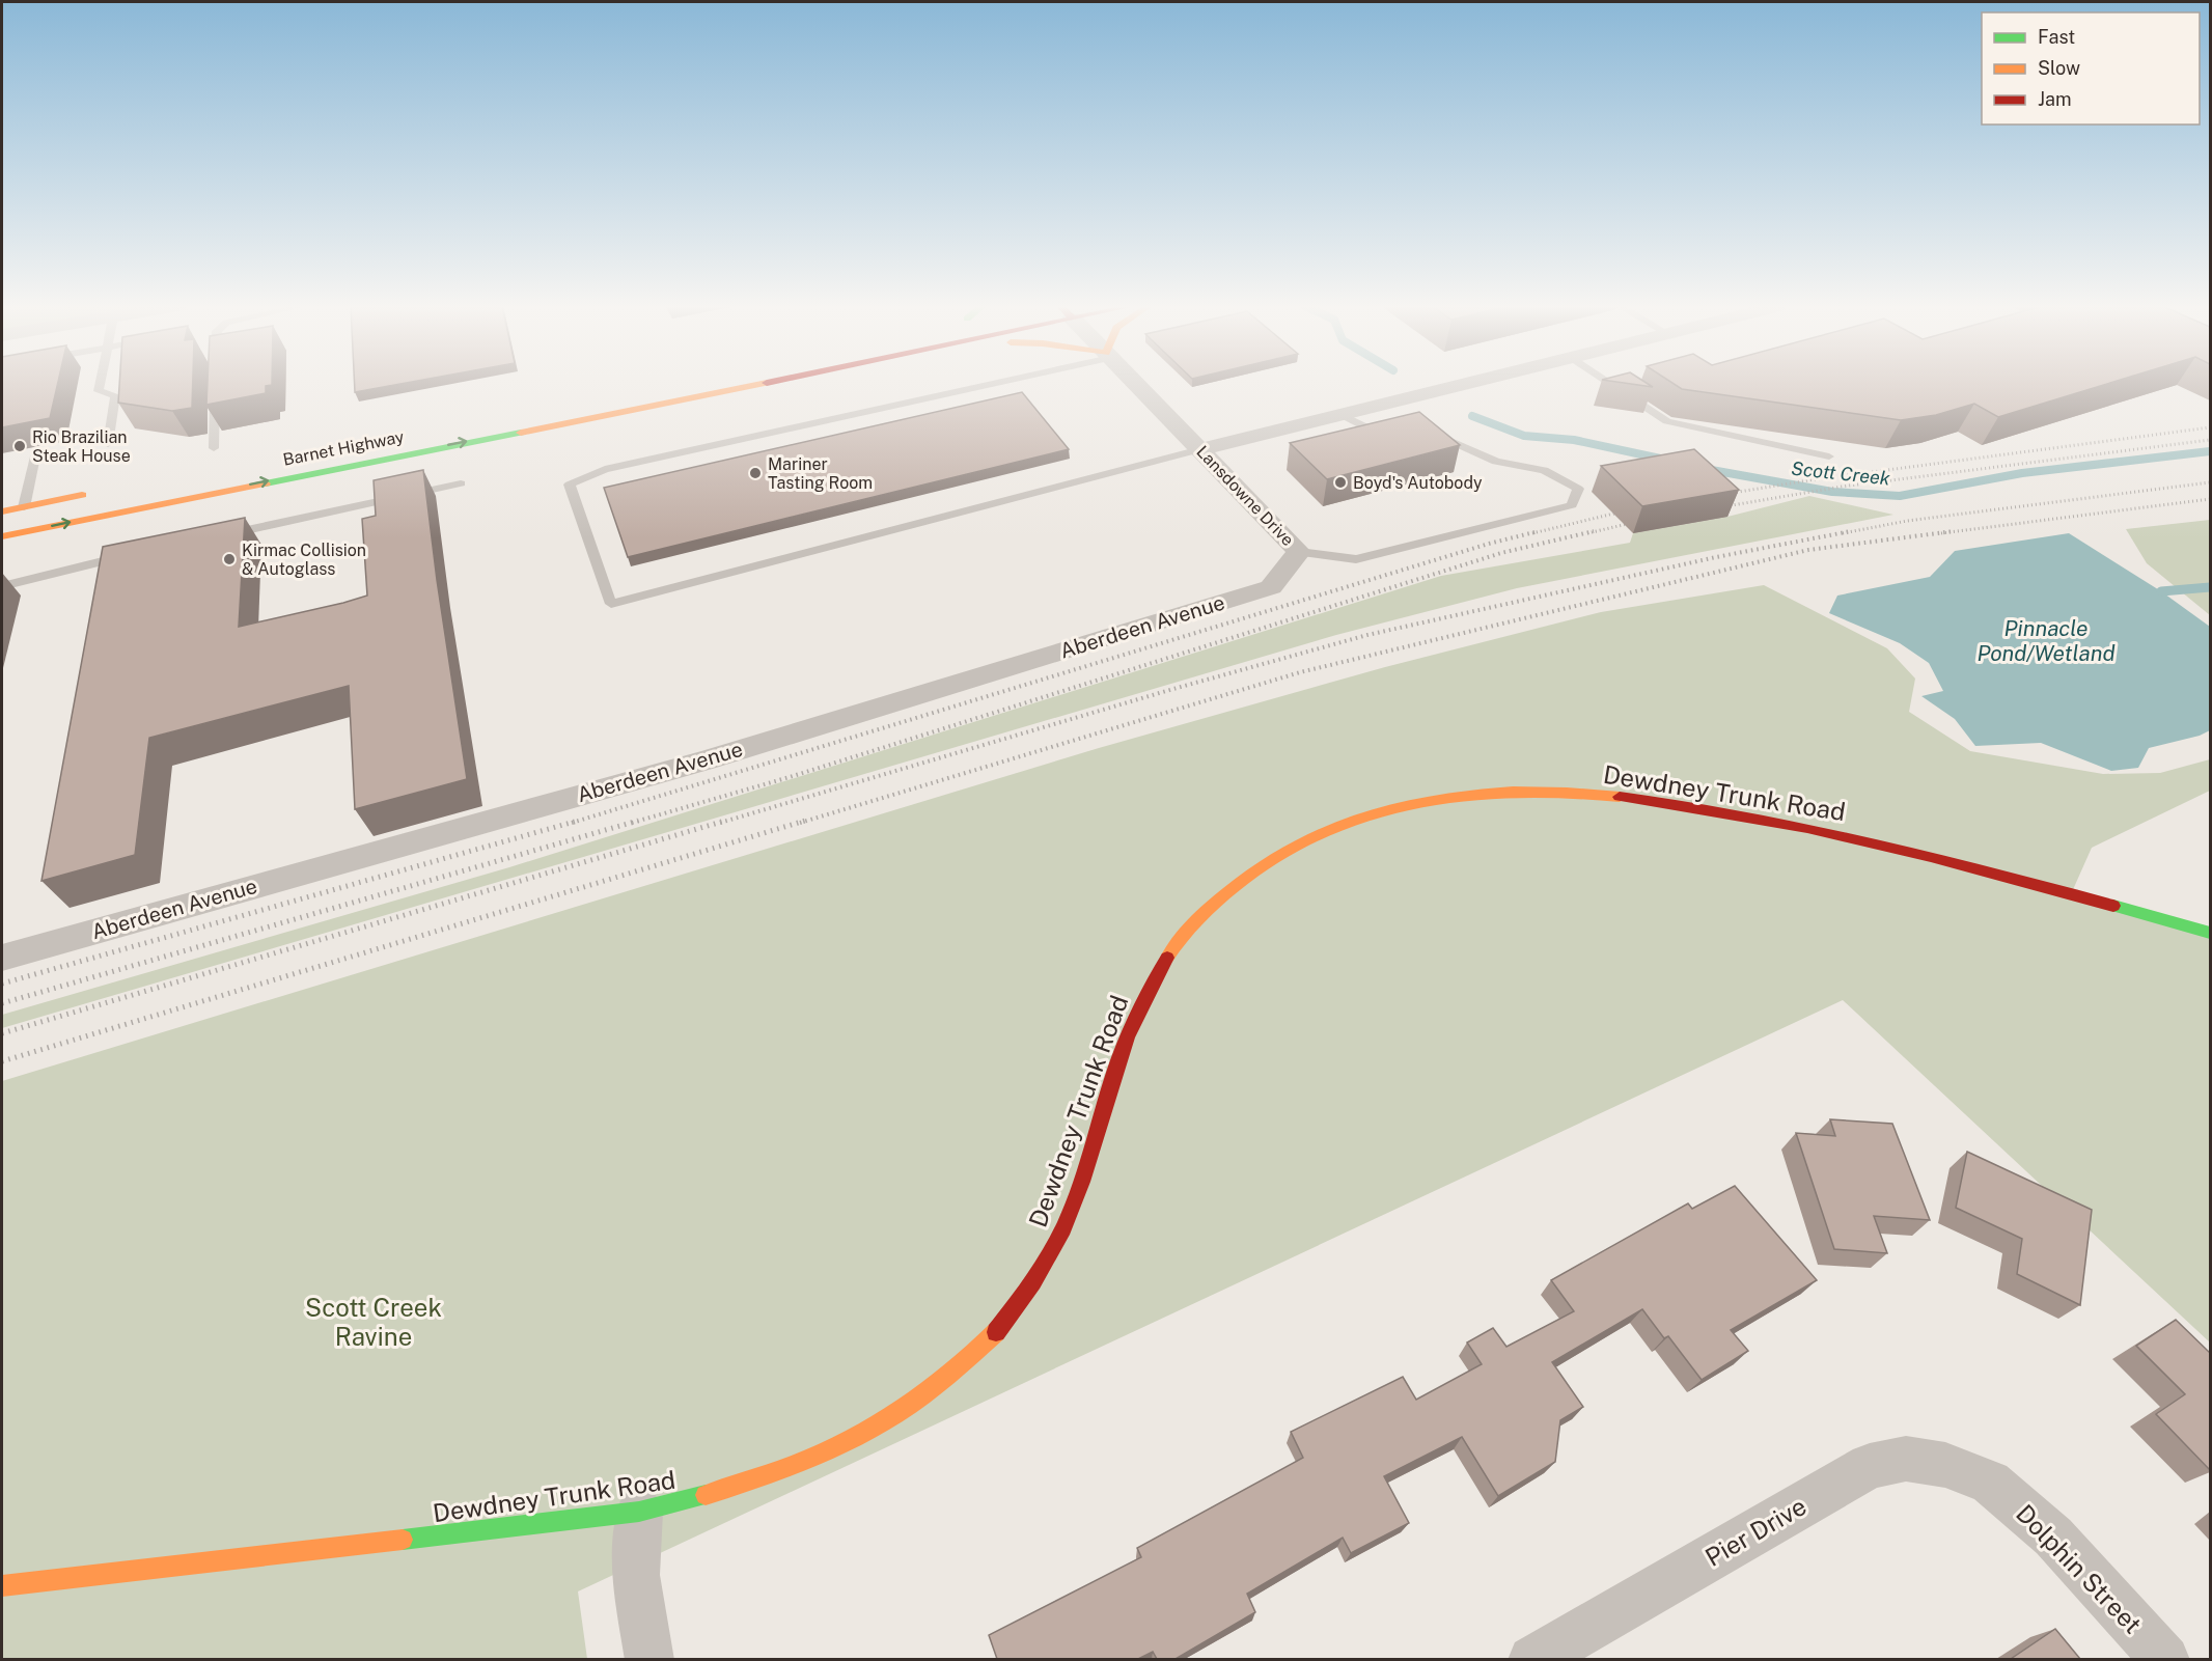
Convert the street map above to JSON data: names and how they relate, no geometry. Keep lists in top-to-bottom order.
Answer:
{
  "streets": {
    "main road": ["Barnet Highway", "Dewdney Trunk Road"],
    "street": [
      "Lansdowne Drive",
      "Aberdeen Avenue",
      "Pier Drive",
      "Dolphin Street"
    ]
  },
  "crossings": [
    ["Lansdowne Drive", "Aberdeen Avenue"],
    ["Pier Drive", "Dolphin Street"]
  ],
  "one_way": ["Barnet Highway"],
  "water": ["Scott Creek", "Pinnacle Pond/Wetland"],
  "parks": ["Scott Creek Ravine"],
  "places": [
    "Rio Brazilian Steak House",
    "Mariner Tasting Room",
    "Boyd's Autobody",
    "Kirmac Collision & Autoglass"
  ],
  "legend": ["Fast", "Slow", "Jam"]
}
